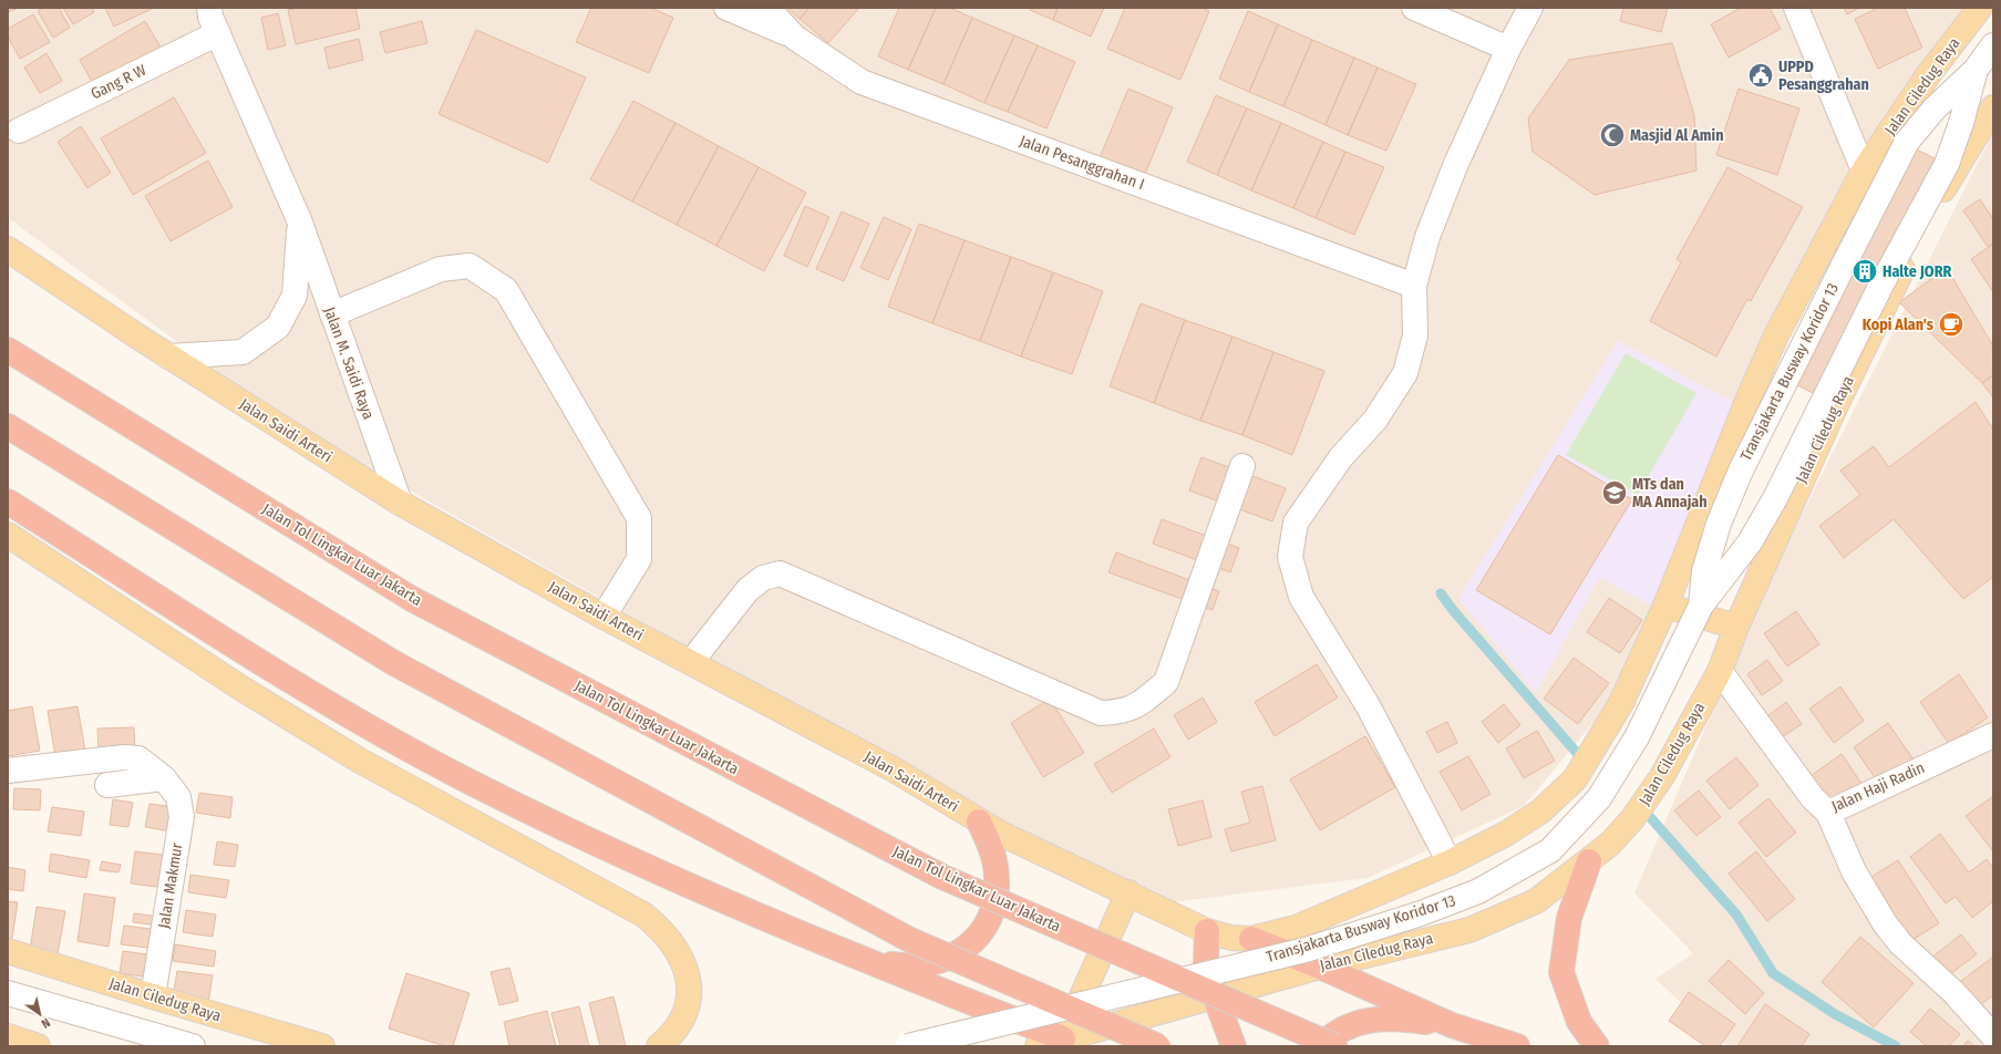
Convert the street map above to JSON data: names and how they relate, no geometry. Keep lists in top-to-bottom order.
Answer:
{
  "streets": {
    "highway": ["Jalan Tol Lingkar Luar Jakarta"],
    "main road": ["Jalan Ciledug Raya", "Jalan Saidi Arteri"],
    "street": [
      "Gang R W",
      "Jalan Pesanggrahan I",
      "Jalan M. Saidi Raya",
      "Transjakarta Busway Koridor 13",
      "Jalan Haji Radin",
      "Jalan Makmur"
    ]
  },
  "crossings": [
    ["Gang R W", "Jalan M. Saidi Raya"],
    ["Jalan Ciledug Raya", "Jalan Saidi Arteri"],
    ["Jalan Ciledug Raya", "Jalan Haji Radin"],
    ["Jalan Ciledug Raya", "Jalan Makmur"],
    ["Jalan M. Saidi Raya", "Jalan Saidi Arteri"]
  ],
  "places": {
    "public building": ["UPPD Pesanggrahan"],
    "mosque": ["Masjid Al Amin"],
    "building": ["Halte JORR"],
    "cafe": ["Kopi Alan's"],
    "school or university": ["MTs dan MA Annajah"]
  },
  "north": "bottom right"
}
